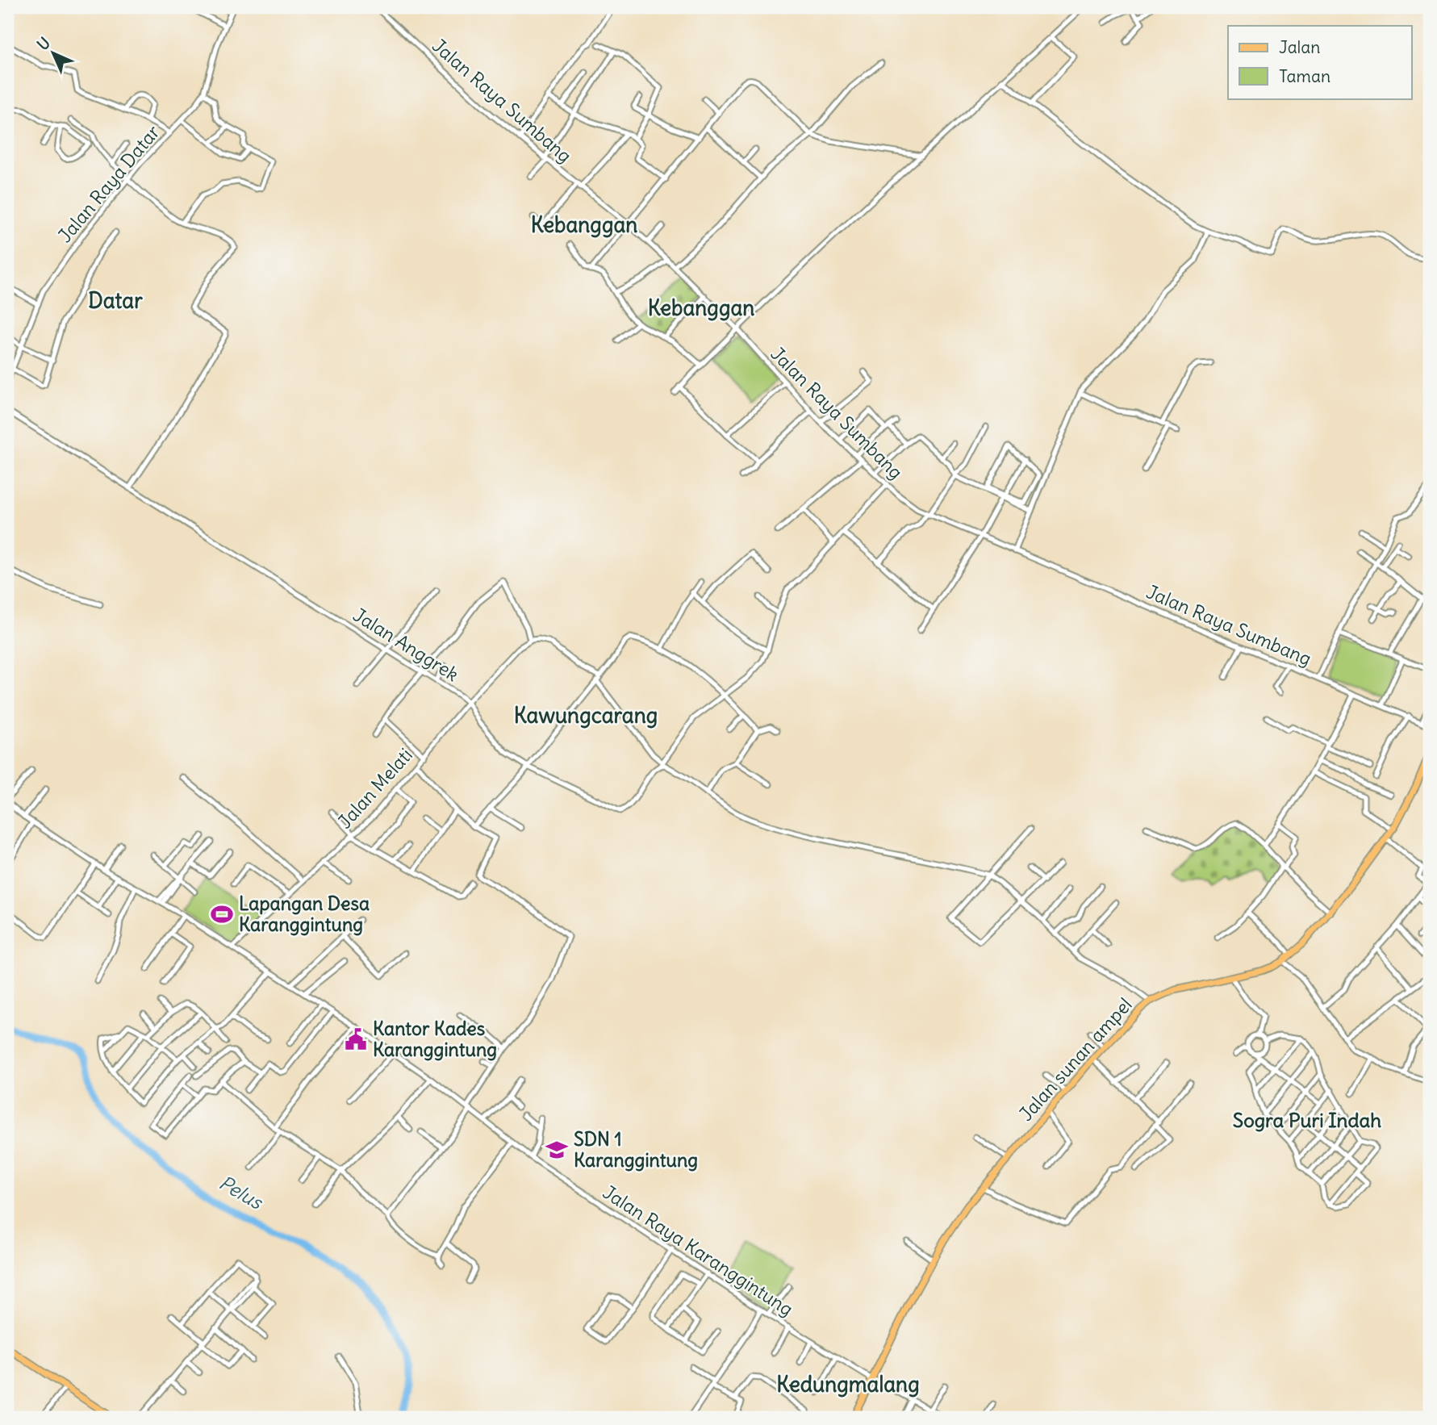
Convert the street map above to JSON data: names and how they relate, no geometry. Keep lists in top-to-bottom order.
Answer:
{
  "streets": {
    "main road": ["Jalan sunan ampel"],
    "street": [
      "Jalan Raya Sumbang",
      "Jalan Raya Datar",
      "Jalan Anggrek",
      "Jalan Melati",
      "Jalan Raya Karanggintung"
    ]
  },
  "crossings": [
    ["Jalan Anggrek", "Jalan Melati"],
    ["Jalan Melati", "Jalan Raya Karanggintung"],
    ["Jalan sunan ampel", "Jalan Raya Karanggintung"]
  ],
  "districts": [
    "Kebanggan",
    "Datar",
    "Kebanggan",
    "Kawungcarang",
    "Sogra Puri Indah",
    "Kedungmalang"
  ],
  "water": ["Pelus"],
  "places": {
    "sports": ["Lapangan Desa Karanggintung"],
    "public building": ["Kantor Kades Karanggintung"],
    "school or university": ["SDN 1 Karanggintung"]
  },
  "legend": ["Jalan", "Taman"],
  "north": "top left"
}
